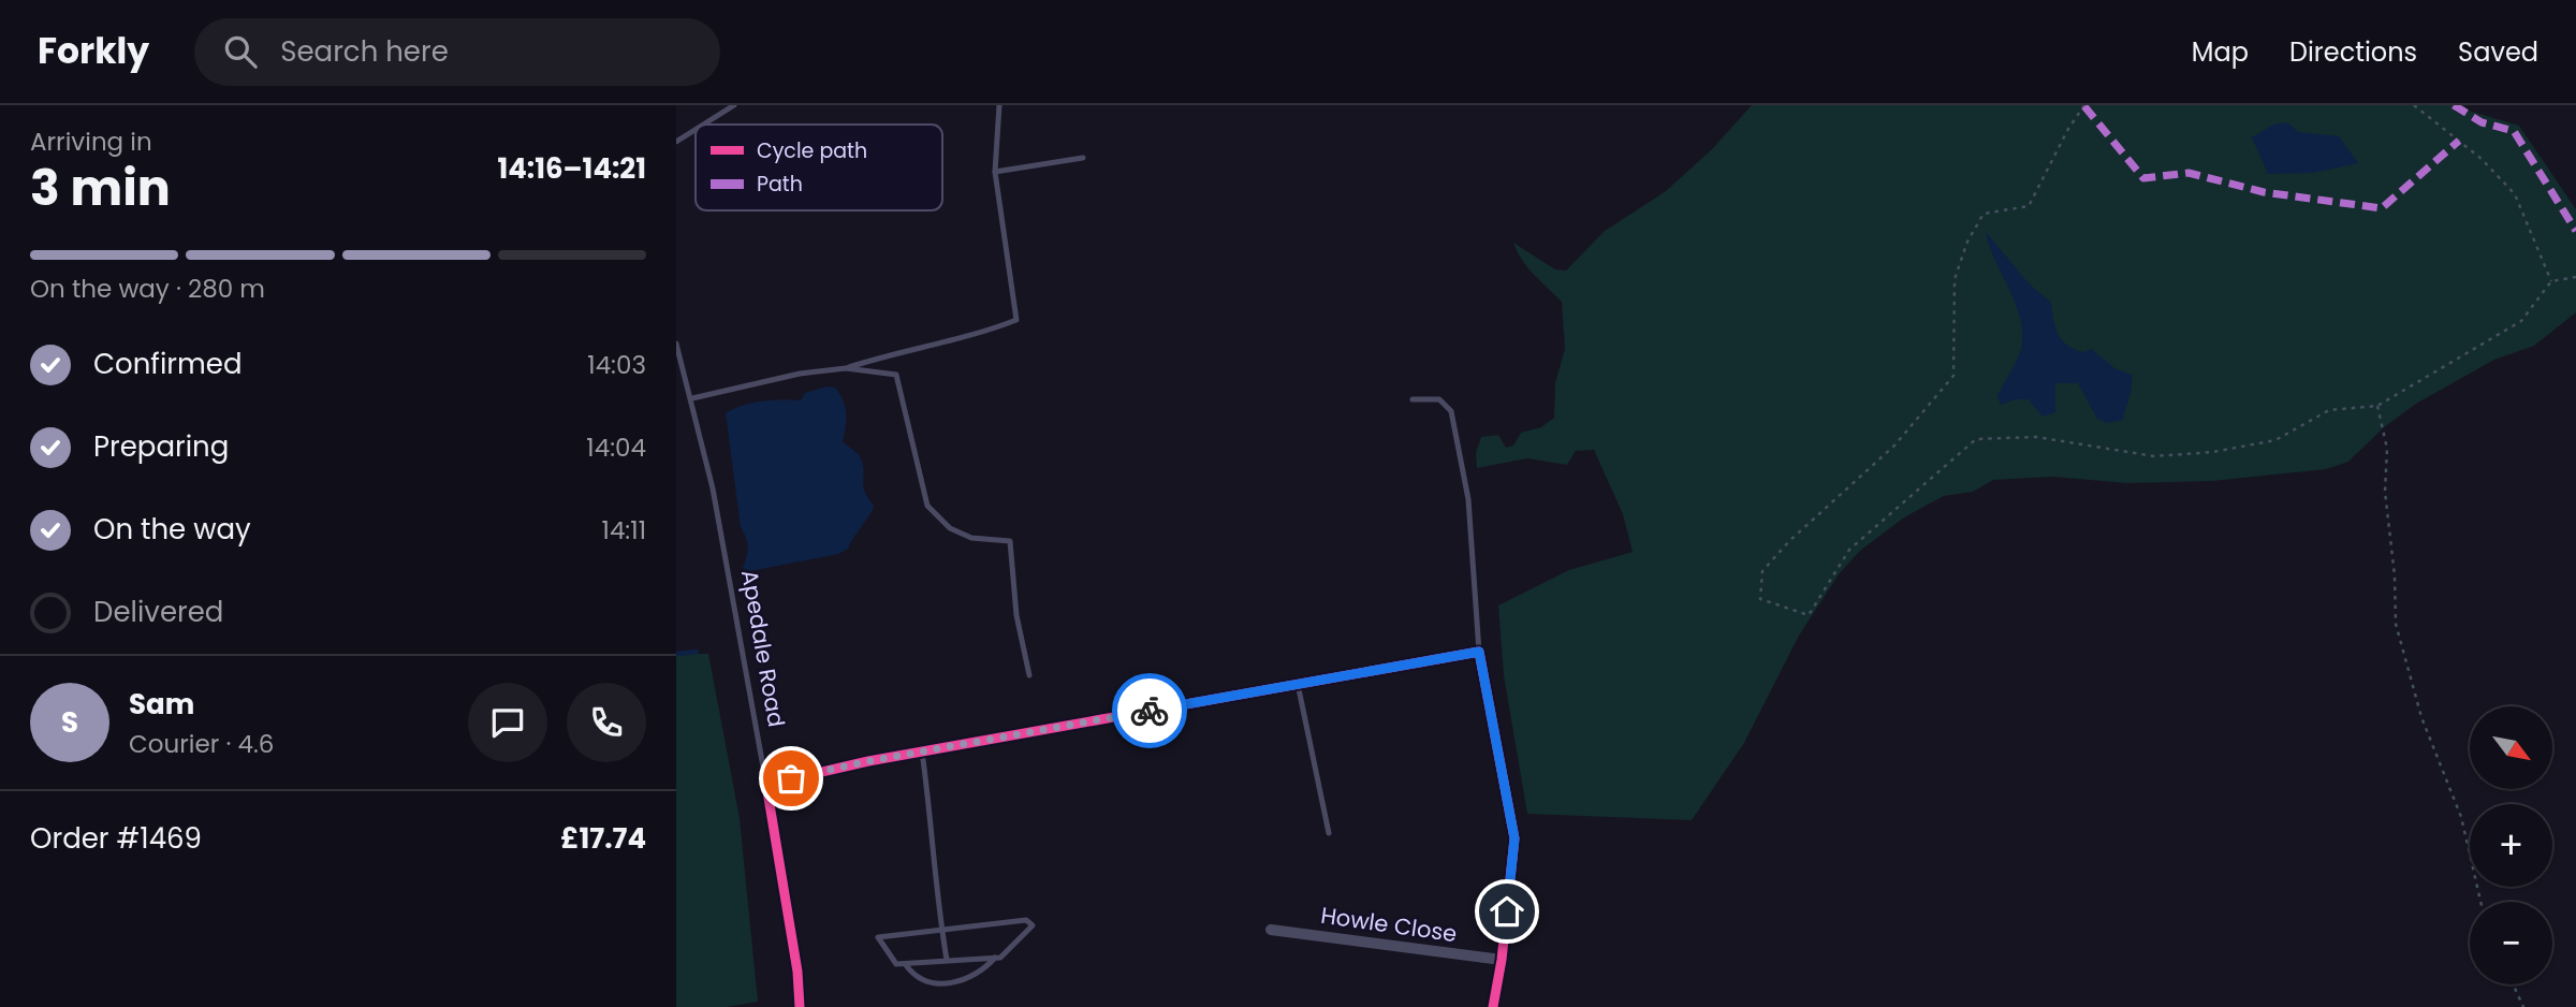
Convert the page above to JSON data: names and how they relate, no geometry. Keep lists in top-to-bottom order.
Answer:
{
  "streets": {
    "street": ["Apedale Road", "Howle Close"]
  },
  "legend": ["Cycle path", "Path"],
  "north": "bottom right",
  "page": {
    "header": "Forkly",
    "search": "Search here",
    "nav": ["Map", "Directions", "Saved"],
    "heading": ["3 min", "Arriving in", "14:16–14:21"],
    "panel": [
      "Sam",
      "Courier · 4.6",
      "Order #1469",
      "£17.74"
    ],
    "bar": "On the way · 280 m",
    "list": [
      ["Confirmed", "14:03"],
      ["Preparing", "14:04"],
      ["On the way", "14:11"],
      "Delivered"
    ],
    "round": "S",
    "map_buttons": ["+", "−"]
  }
}
